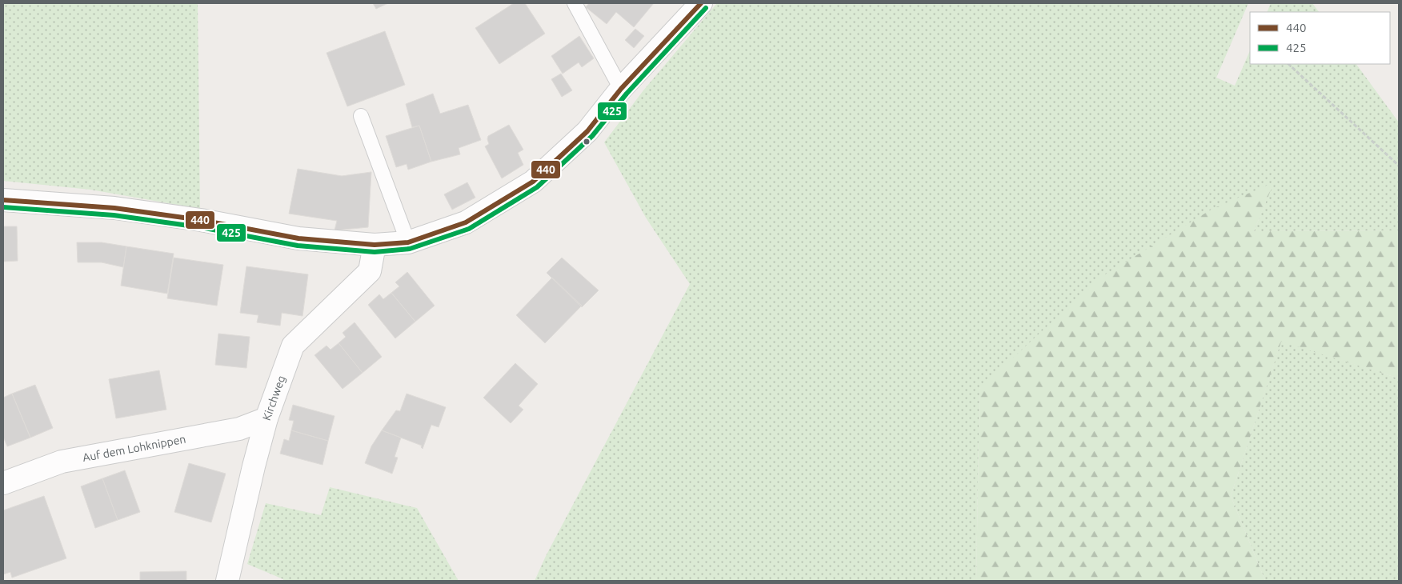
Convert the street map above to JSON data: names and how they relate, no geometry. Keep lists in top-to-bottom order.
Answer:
{
  "streets": {
    "street": ["Kirchweg", "Auf dem Lohknippen"]
  },
  "crossings": [
    ["Kirchweg", "Auf dem Lohknippen"]
  ],
  "lines": ["transit line 440", "transit line 425"],
  "legend": ["440", "425"]
}
